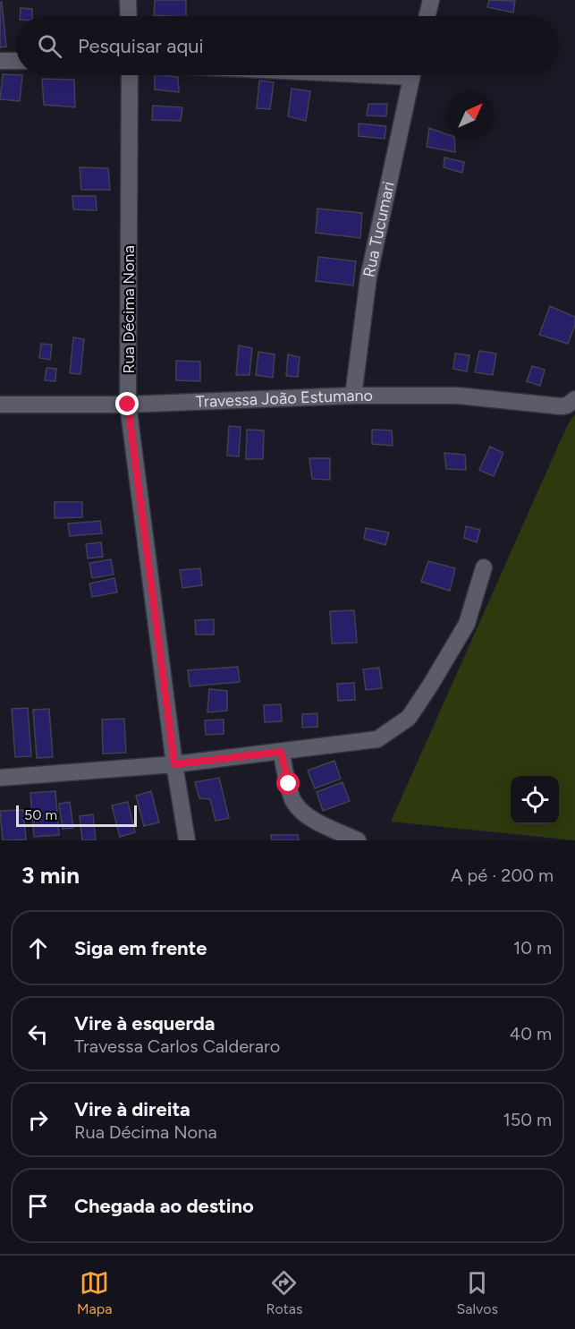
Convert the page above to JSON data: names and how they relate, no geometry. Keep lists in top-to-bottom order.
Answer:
{
  "streets": {
    "street": ["Rua Tucumari", "Rua Décima Nona", "Travessa João Estumano"]
  },
  "crossings": [
    ["Rua Tucumari", "Travessa João Estumano"],
    ["Rua Décima Nona", "Travessa João Estumano"]
  ],
  "scale_bar": "50 m",
  "north": "top right",
  "page": {
    "search": "Pesquisar aqui",
    "scale": "50 m",
    "heading": ["3 min", "A pé · 200 m"],
    "list": [
      ["Siga em frente", "10 m"],
      ["Vire à esquerda", "Travessa Carlos Calderaro", "40 m"],
      ["Vire à direita", "Rua Décima Nona", "150 m"],
      "Chegada ao destino"
    ],
    "nav": ["Mapa", "Rotas", "Salvos"]
  }
}
